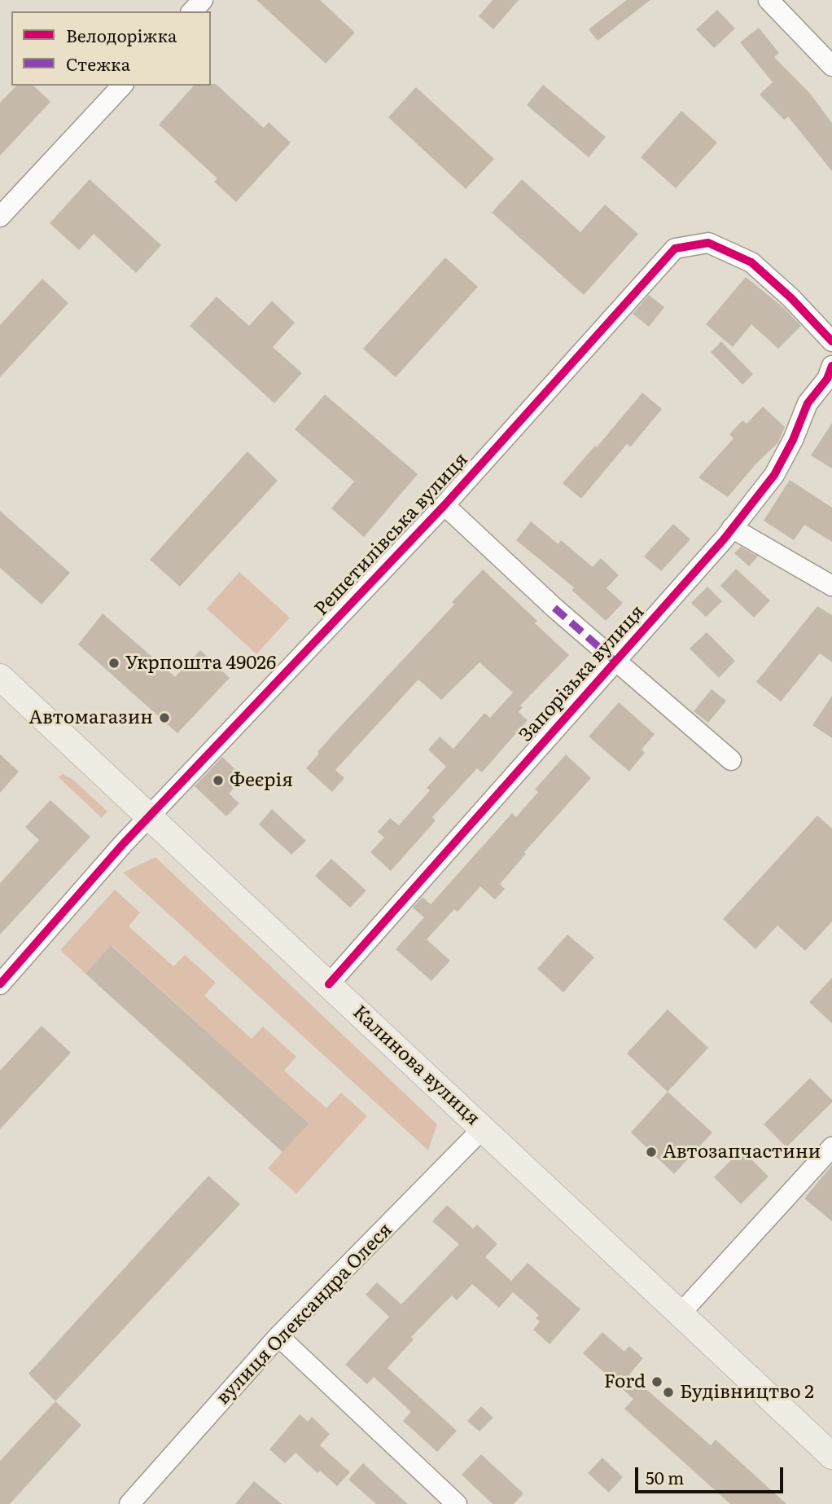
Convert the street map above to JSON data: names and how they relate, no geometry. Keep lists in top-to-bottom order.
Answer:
{
  "streets": {
    "main road": ["Калинова вулиця"],
    "street": ["Решетилівська вулиця", "Запорізька вулиця", "вулиця Олександра Олеся"]
  },
  "crossings": [
    ["Решетилівська вулиця", "Калинова вулиця"],
    ["Запорізька вулиця", "Калинова вулиця"],
    ["Калинова вулиця", "вулиця Олександра Олеся"]
  ],
  "places": [
    "Укрпошта 49026",
    "Автомагазин",
    "Феєрія",
    "Автозапчастини",
    "Ford",
    "Будівництво 2"
  ],
  "legend": ["Велодоріжка", "Стежка"],
  "scale_bar": "50 m"
}
